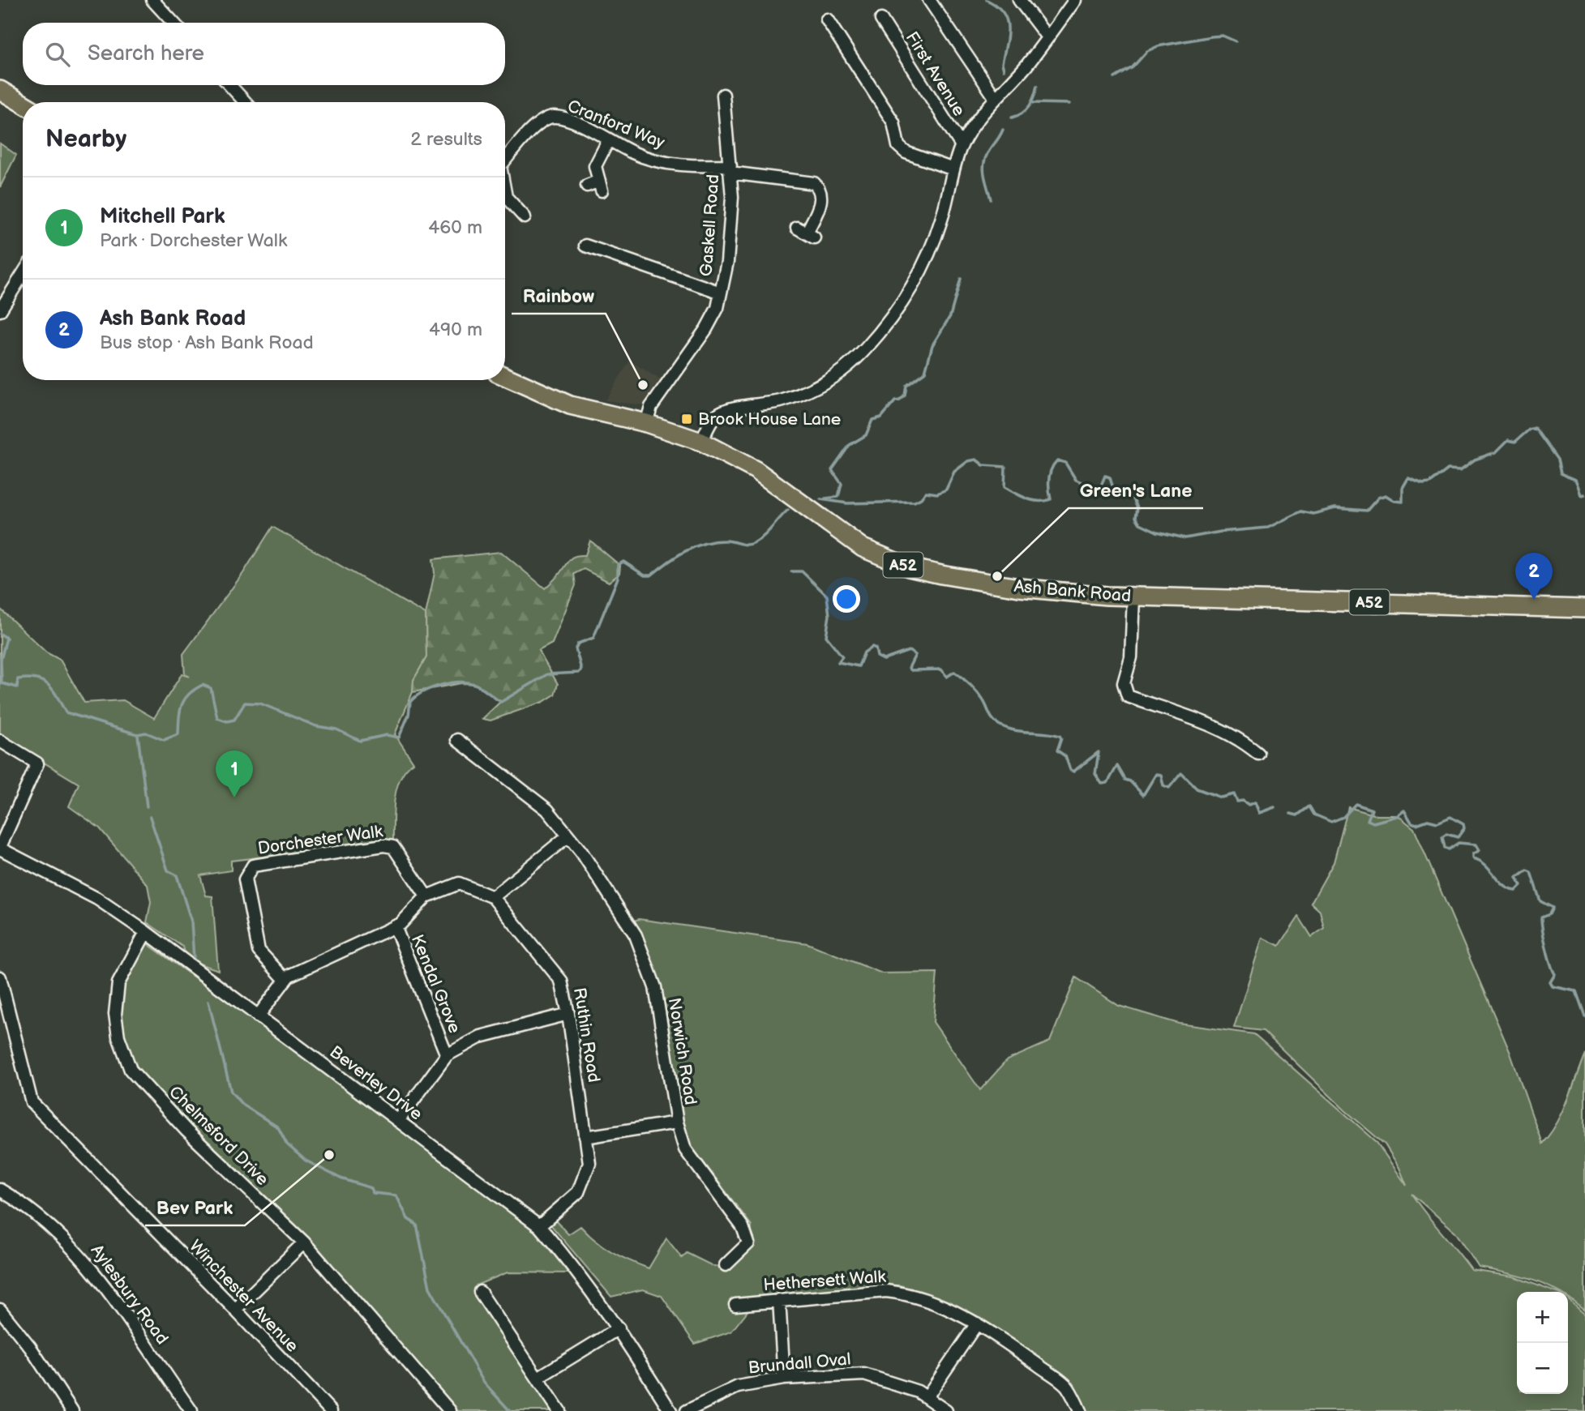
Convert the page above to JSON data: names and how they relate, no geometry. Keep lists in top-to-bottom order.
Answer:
{
  "streets": {
    "highway": ["A52", "Ash Bank Road"],
    "street": [
      "First Avenue",
      "Cranford Way",
      "Gaskell Road",
      "Dorchester Walk",
      "Kendal Grove",
      "Ruthin Road",
      "Norwich Road",
      "Beverley Drive",
      "Chelmsford Drive",
      "Hethersett Walk",
      "Aylesbury Road",
      "Winchester Avenue",
      "Brundall Oval"
    ]
  },
  "crossings": [
    ["Cranford Way", "Gaskell Road"],
    ["Gaskell Road", "Ash Bank Road"],
    ["Dorchester Walk", "Ruthin Road"],
    ["Kendal Grove", "Ruthin Road"],
    ["Ruthin Road", "Beverley Drive"],
    ["Beverley Drive", "Chelmsford Drive"]
  ],
  "places": {
    "other": ["Rainbow", "Green's Lane", "Bev Park"],
    "transit": ["Brook House Lane"]
  },
  "page": {
    "search": "Search here",
    "heading": ["Nearby", "2 results"],
    "list": [
      {
        "mark": "1",
        "name": "Mitchell Park",
        "note": "Park · Dorchester Walk",
        "value": "460 m"
      },
      {
        "mark": "2",
        "name": "Ash Bank Road",
        "note": "Bus stop · Ash Bank Road",
        "value": "490 m"
      }
    ],
    "pins": ["2", "1"],
    "map_buttons": ["+", "−"]
  }
}
